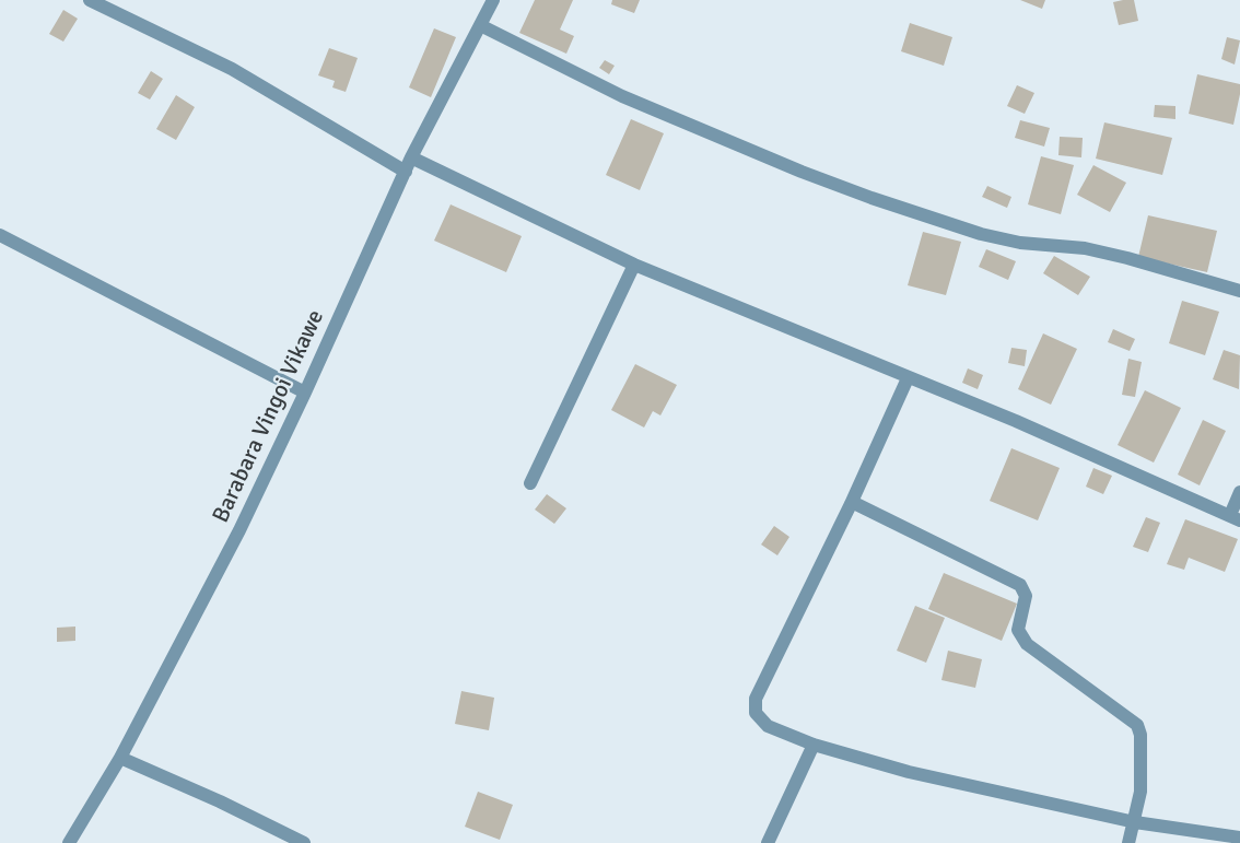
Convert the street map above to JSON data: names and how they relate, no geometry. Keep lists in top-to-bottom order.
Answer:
{
  "streets": {
    "street": ["Barabara Vingoi Vikawe"]
  }
}
